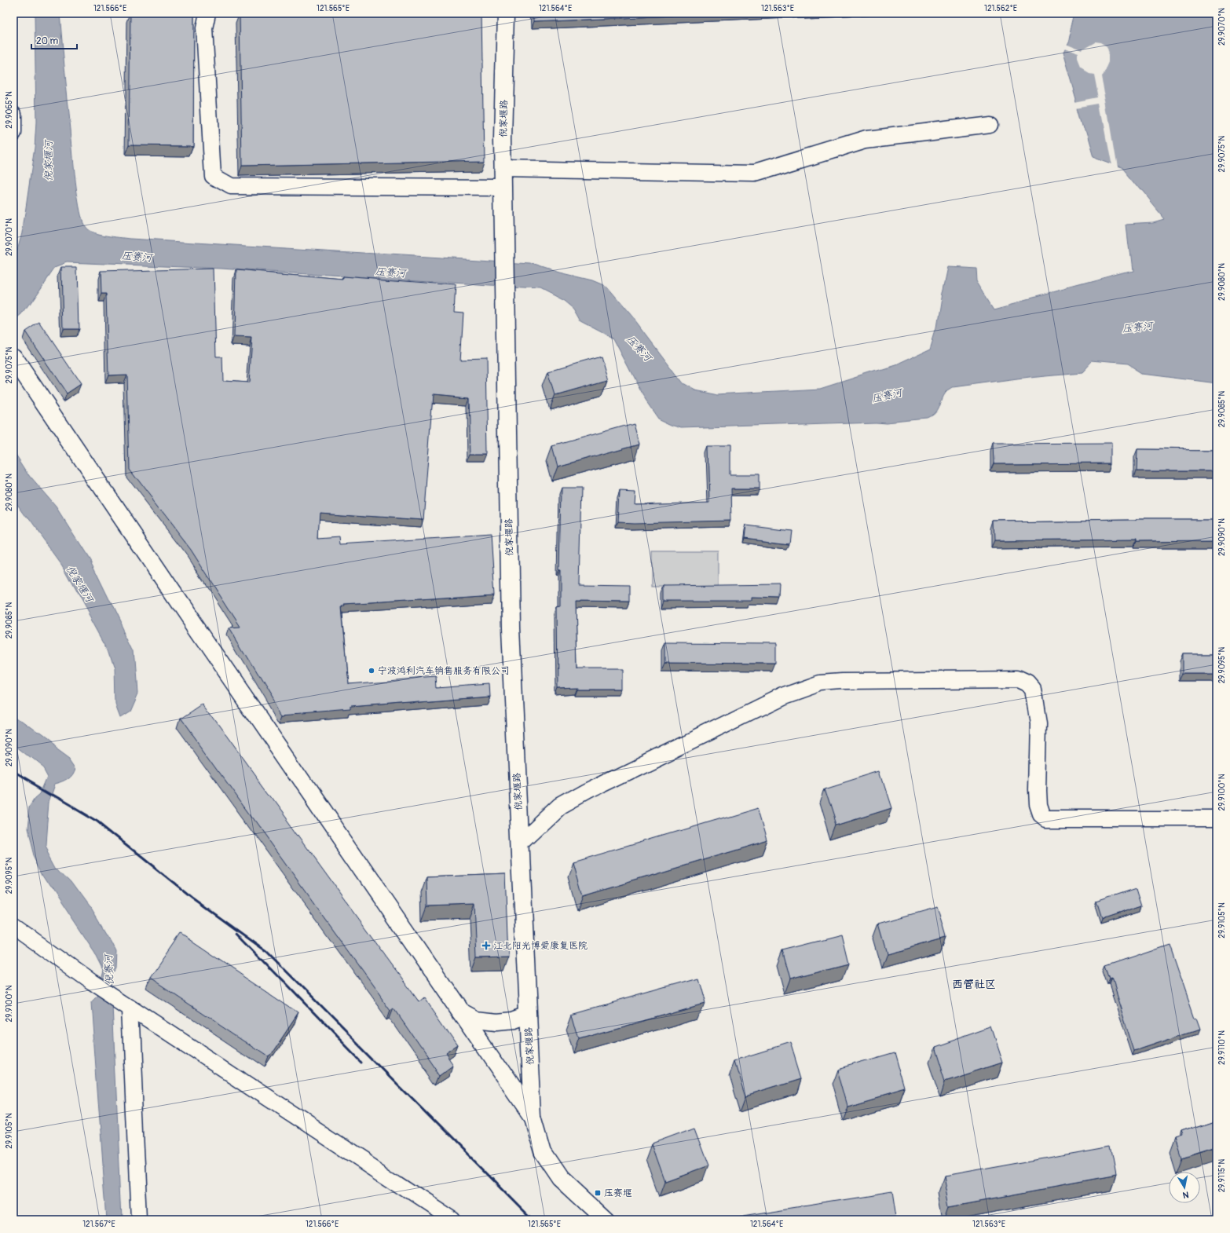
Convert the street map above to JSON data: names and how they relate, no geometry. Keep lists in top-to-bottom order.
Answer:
{
  "streets": {
    "main road": ["倪家堰路"]
  },
  "districts": ["西管社区"],
  "water": ["倪家堰河", "压赛河", "倪赛河"],
  "places": {
    "other": ["宁波鸿利汽车销售服务有限公司"],
    "health": ["江北阳光博爱康复医院"],
    "transit": ["压赛堰"]
  },
  "scale_bar": "20 m",
  "north": "bottom",
  "coordinates": [
    "121.566°E",
    "121.565°E",
    "121.564°E",
    "121.563°E",
    "121.562°E",
    "29.9070°N",
    "29.9065°N",
    "29.9075°N",
    "29.9080°N",
    "29.9085°N",
    "29.9090°N",
    "29.9095°N",
    "29.9100°N",
    "29.9105°N",
    "29.9110°N",
    "29.9115°N",
    "121.567°E"
  ]
}
